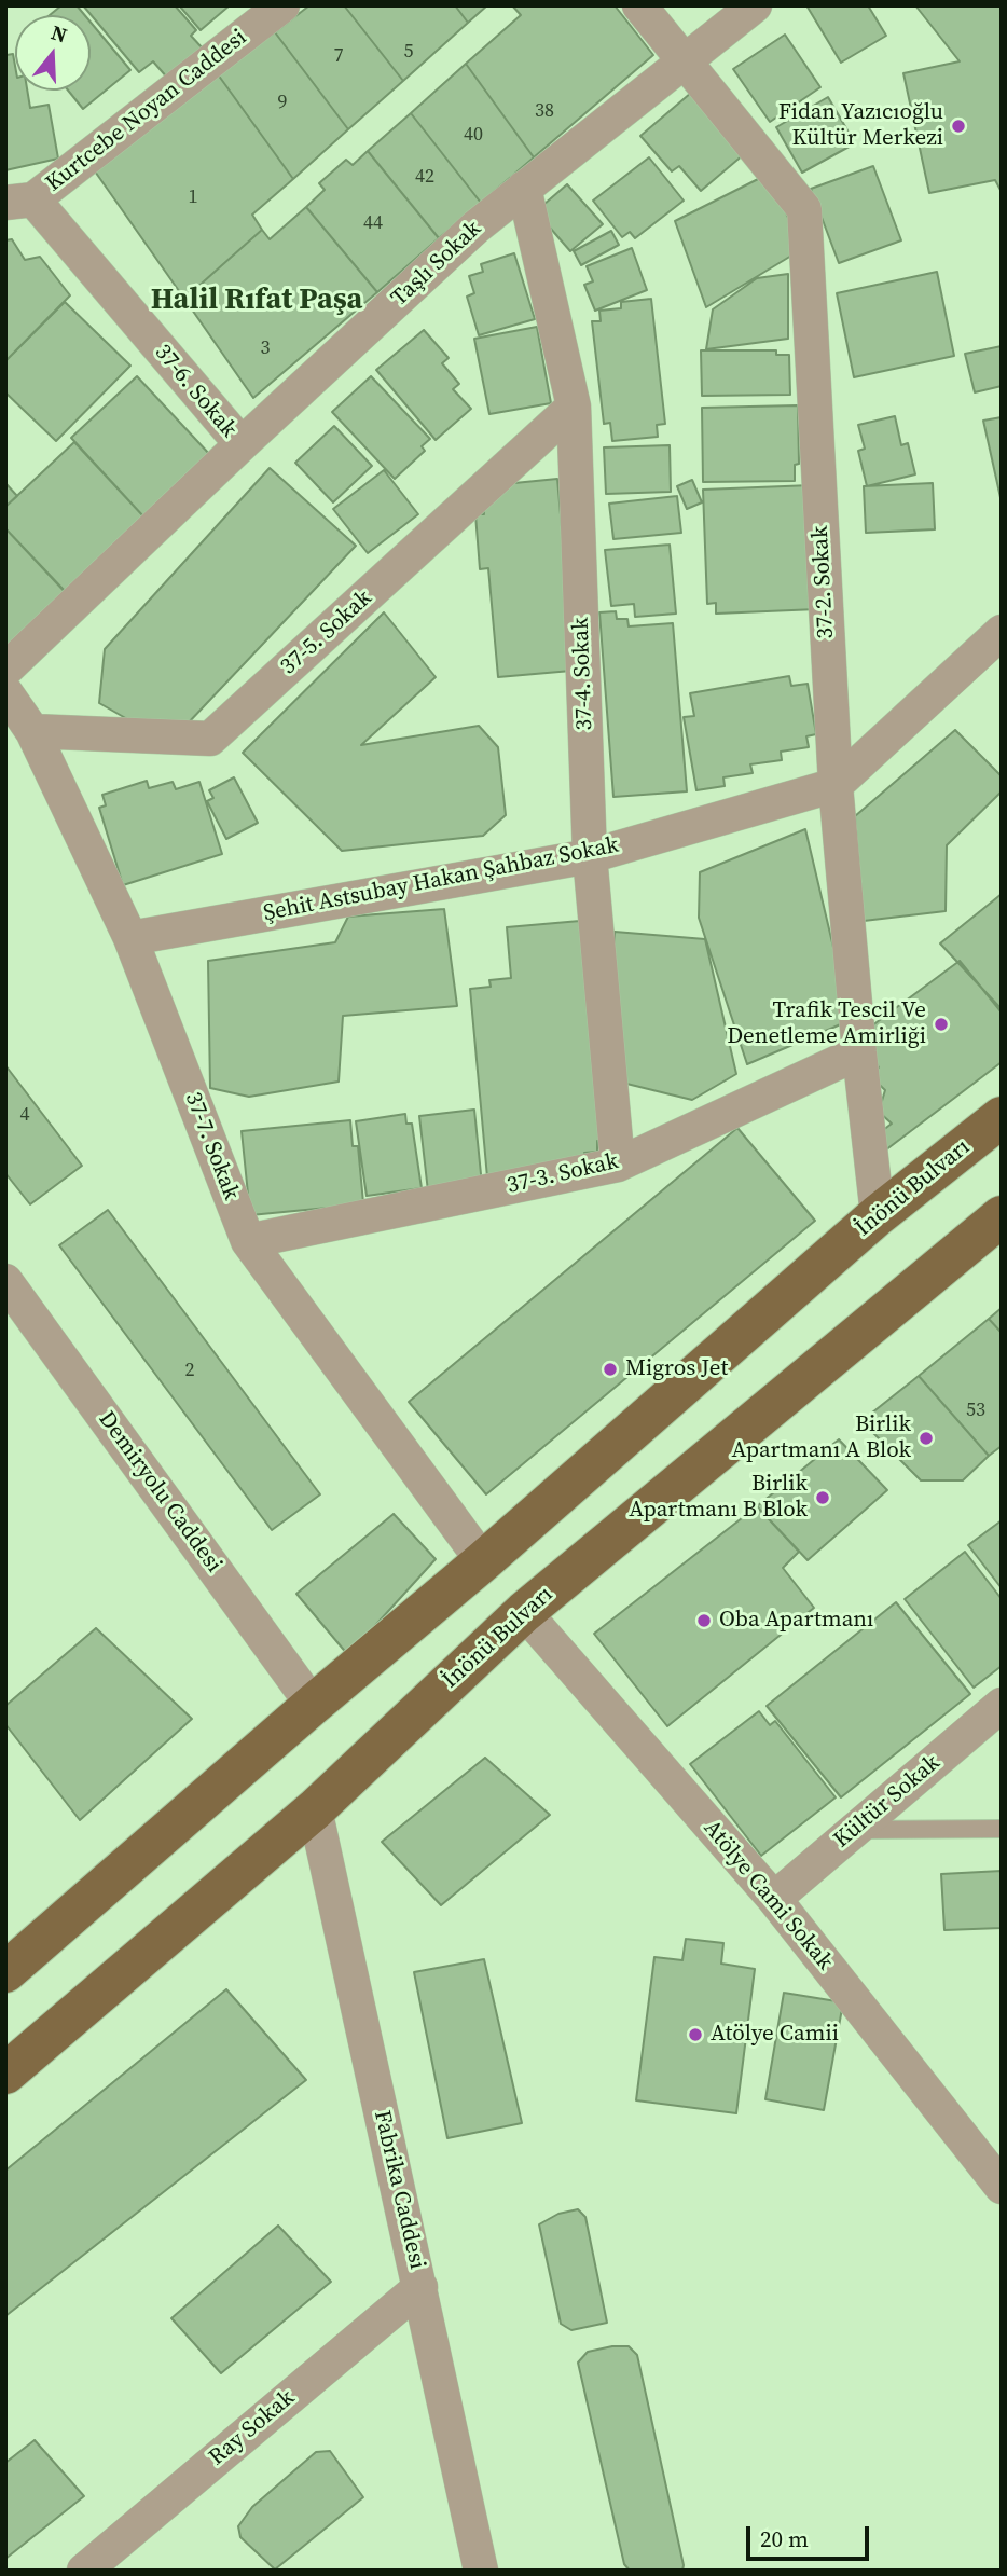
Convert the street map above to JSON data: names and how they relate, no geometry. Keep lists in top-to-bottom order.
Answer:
{
  "streets": {
    "main road": ["İnönü Bulvarı"],
    "street": [
      "Kurtcebe Noyan Caddesi",
      "Taşlı Sokak",
      "37-6. Sokak",
      "37-2. Sokak",
      "37-5. Sokak",
      "37-4. Sokak",
      "Şehit Astsubay Hakan Şahbaz Sokak",
      "37-7. Sokak",
      "37-3. Sokak",
      "Demiryolu Caddesi",
      "Kültür Sokak",
      "Atölye Cami Sokak",
      "Fabrika Caddesi",
      "Ray Sokak"
    ]
  },
  "crossings": [
    ["Kurtcebe Noyan Caddesi", "37-6. Sokak"],
    ["Taşlı Sokak", "37-6. Sokak"],
    ["Taşlı Sokak", "37-2. Sokak"],
    ["Taşlı Sokak", "37-4. Sokak"],
    ["37-2. Sokak", "Şehit Astsubay Hakan Şahbaz Sokak"],
    ["37-2. Sokak", "37-3. Sokak"],
    ["37-2. Sokak", "İnönü Bulvarı"],
    ["37-5. Sokak", "37-4. Sokak"],
    ["37-5. Sokak", "37-7. Sokak"],
    ["37-4. Sokak", "Şehit Astsubay Hakan Şahbaz Sokak"],
    ["37-4. Sokak", "37-3. Sokak"],
    ["Şehit Astsubay Hakan Şahbaz Sokak", "37-7. Sokak"],
    ["37-7. Sokak", "37-3. Sokak"],
    ["37-7. Sokak", "İnönü Bulvarı"],
    ["İnönü Bulvarı", "Demiryolu Caddesi"],
    ["İnönü Bulvarı", "Atölye Cami Sokak"],
    ["İnönü Bulvarı", "Fabrika Caddesi"],
    ["Kültür Sokak", "Atölye Cami Sokak"],
    ["Fabrika Caddesi", "Ray Sokak"]
  ],
  "districts": ["Halil Rıfat Paşa"],
  "places": [
    "Fidan Yazıcıoğlu Kültür Merkezi",
    "Trafik Tescil Ve Denetleme Amirliği",
    "Migros Jet",
    "Birlik Apartmanı A Blok",
    "Birlik Apartmanı B Blok",
    "Oba Apartmanı",
    "Atölye Camii"
  ],
  "house_numbers": [
    "5",
    "7",
    "9",
    "38",
    "40",
    "42",
    "1",
    "44",
    "3",
    "4",
    "2",
    "53"
  ],
  "scale_bar": "20 m",
  "north": "top"
}
